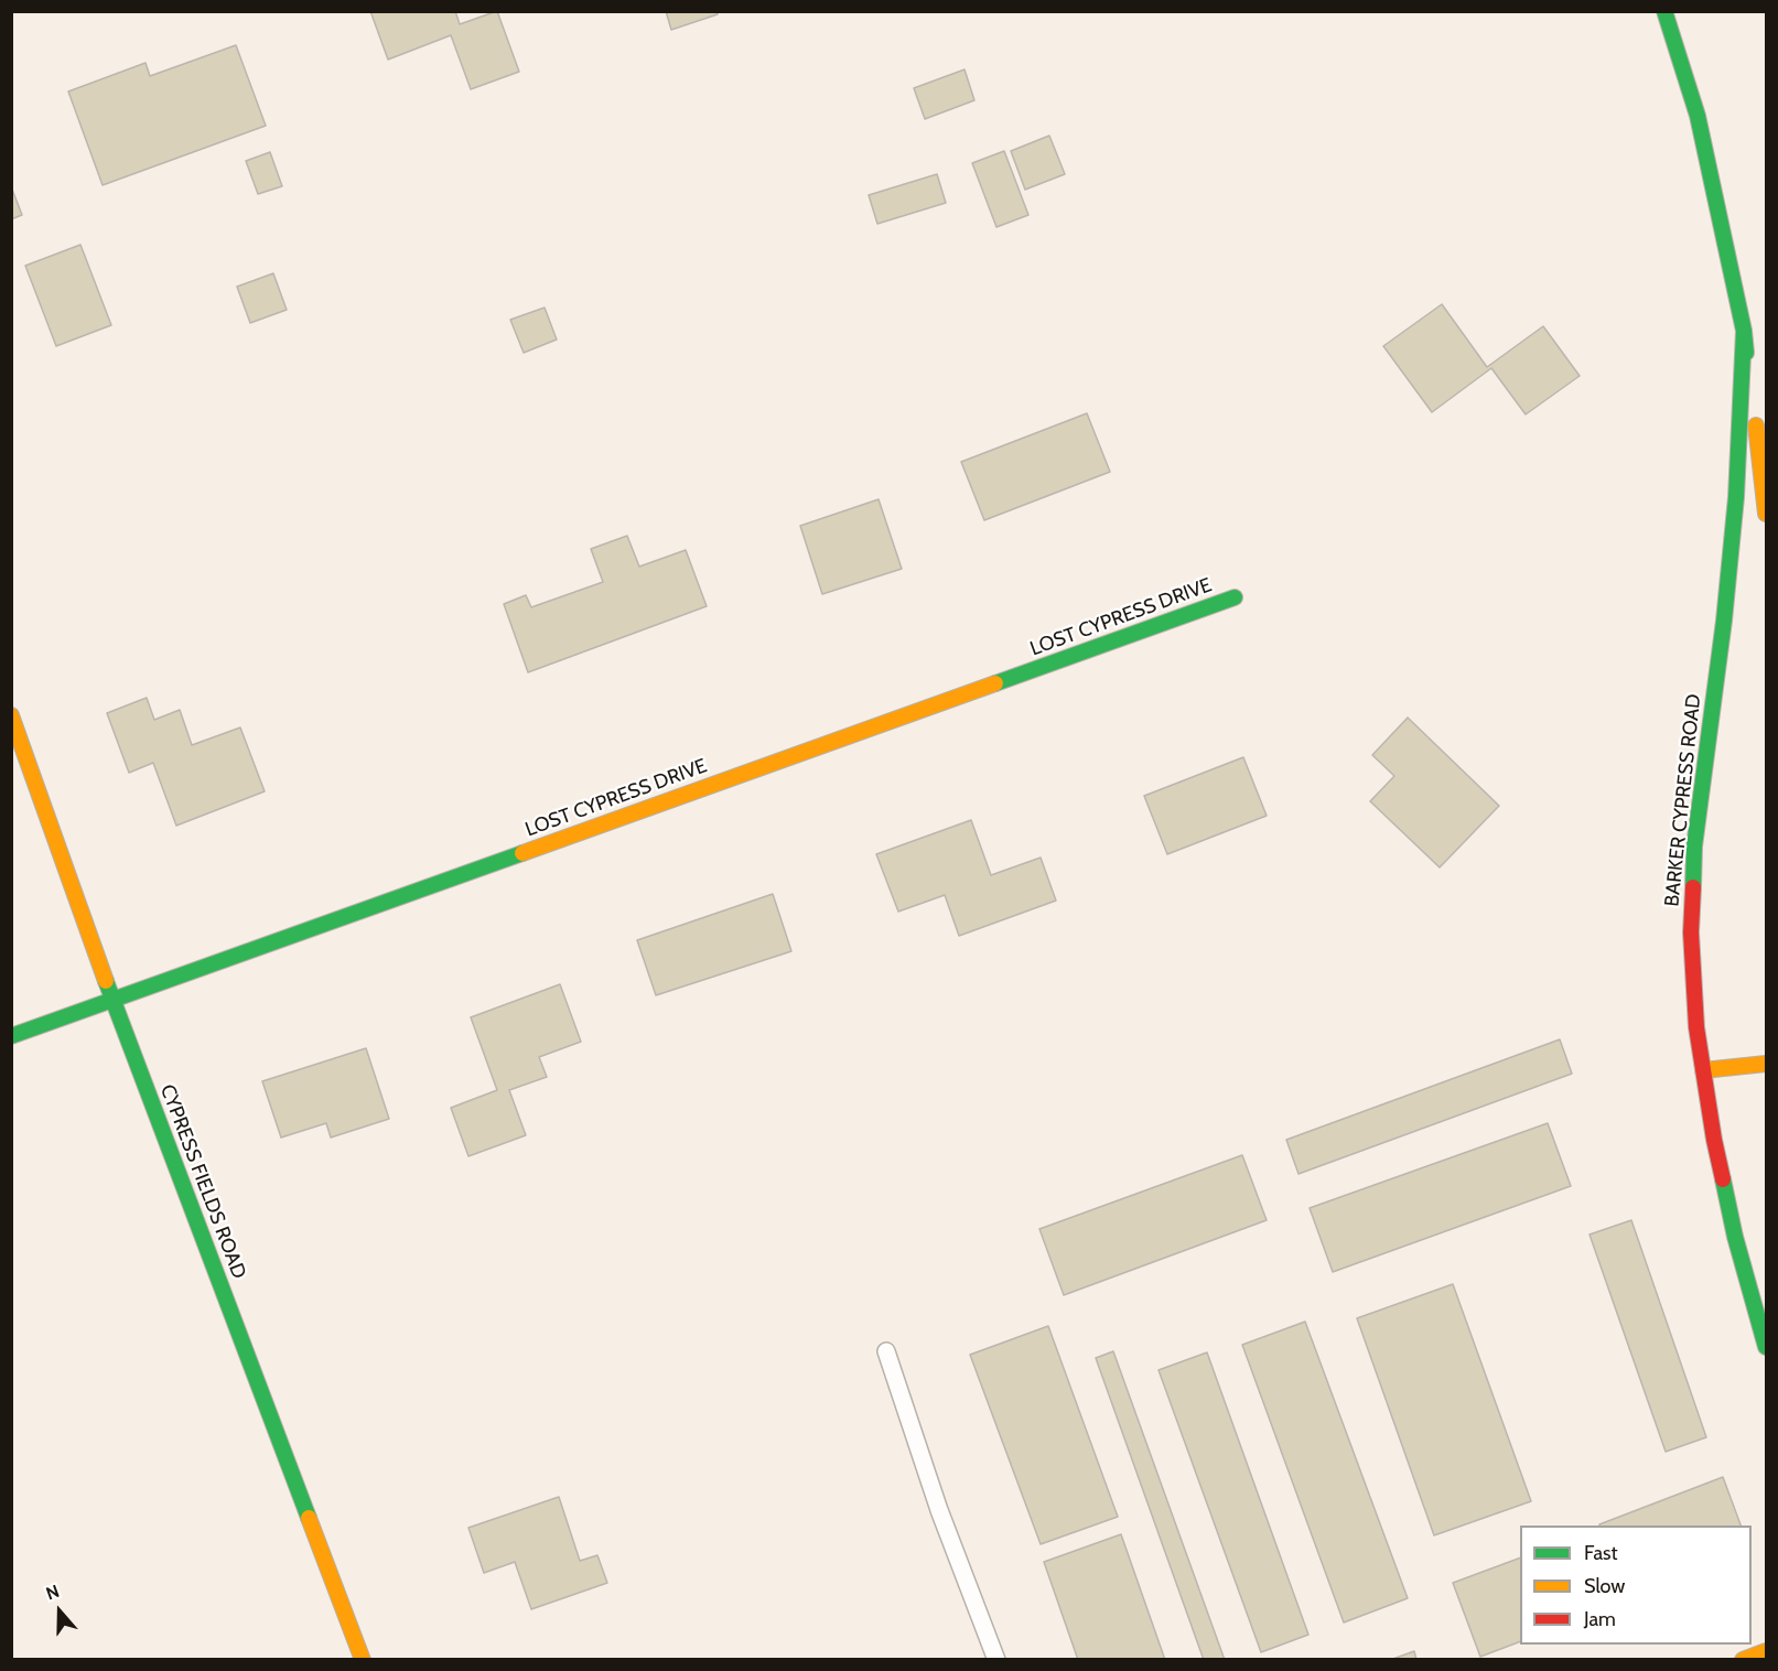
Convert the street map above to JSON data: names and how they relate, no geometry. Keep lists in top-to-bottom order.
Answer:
{
  "streets": {
    "street": ["LOST CYPRESS DRIVE", "BARKER CYPRESS ROAD", "CYPRESS FIELDS ROAD"]
  },
  "crossings": [
    ["LOST CYPRESS DRIVE", "CYPRESS FIELDS ROAD"]
  ],
  "legend": ["Fast", "Slow", "Jam"],
  "north": "top"
}
